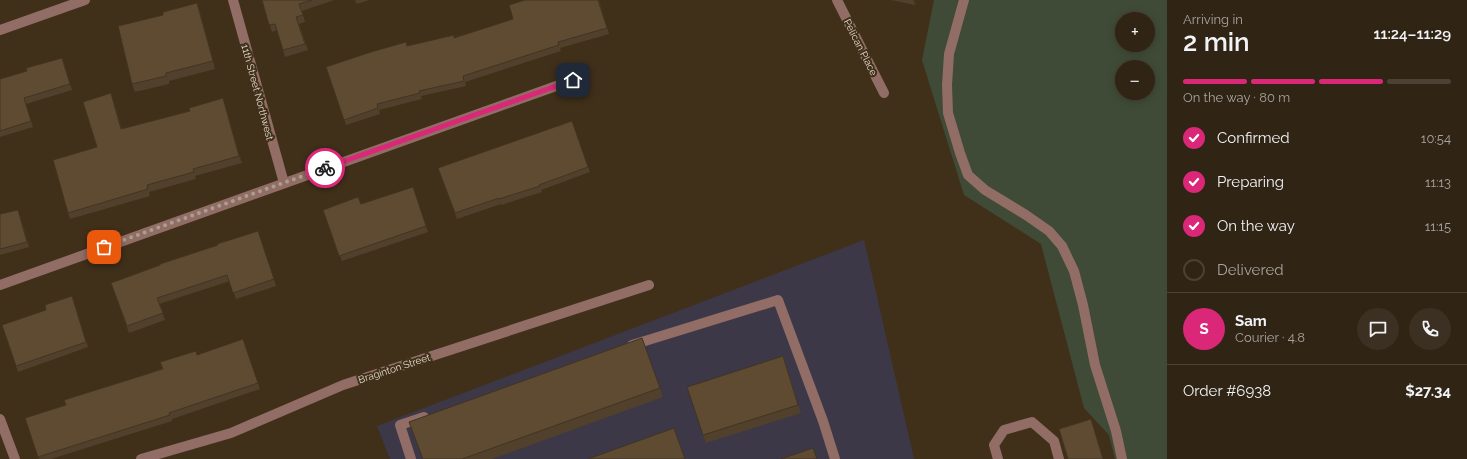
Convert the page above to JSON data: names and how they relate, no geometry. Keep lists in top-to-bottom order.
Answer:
{
  "streets": {
    "street": ["Pelican Place", "11th Street Northwest", "Braginton Street"]
  },
  "page": {
    "heading": ["2 min", "Arriving in", "11:24–11:29"],
    "panel": [
      "Sam",
      "Courier · 4.8",
      "Order #6938",
      "$27.34"
    ],
    "map_buttons": ["+", "−"],
    "bar": "On the way · 80 m",
    "list": [
      ["Confirmed", "10:54"],
      ["Preparing", "11:13"],
      ["On the way", "11:15"],
      "Delivered"
    ],
    "round": "S"
  }
}
